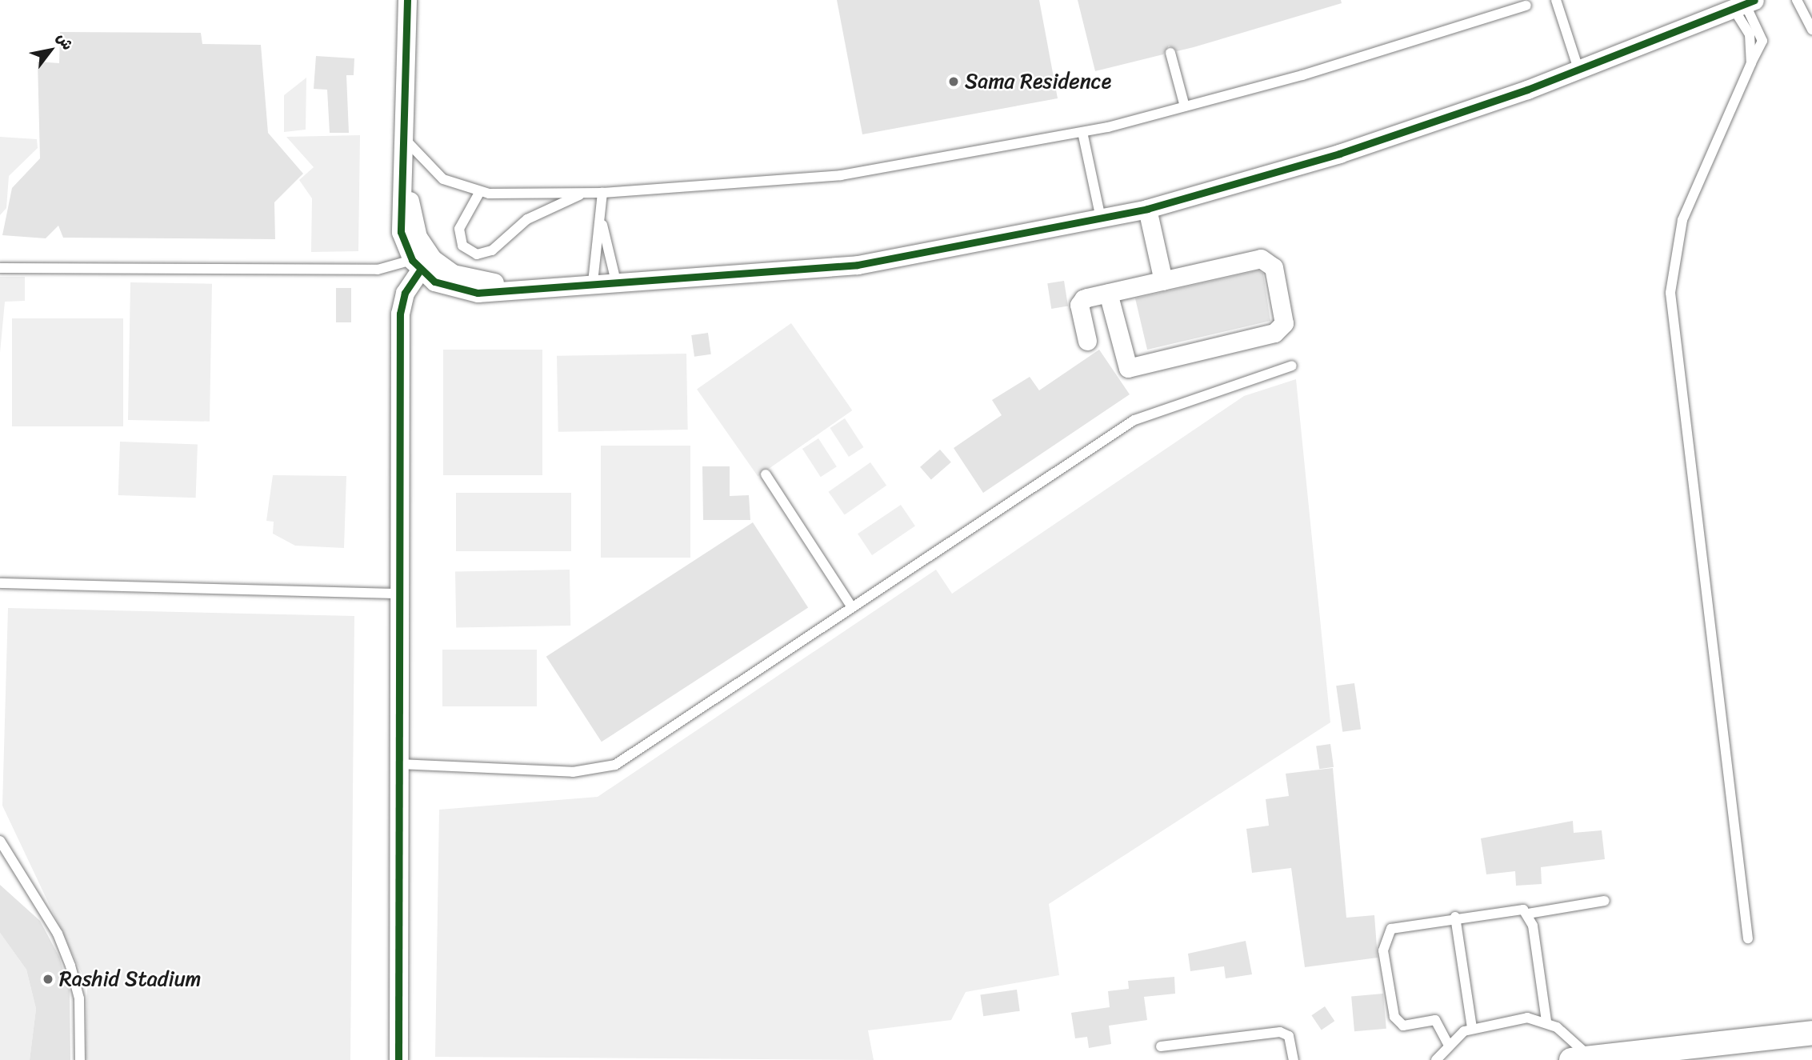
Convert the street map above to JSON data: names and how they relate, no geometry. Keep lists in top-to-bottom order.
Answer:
{
  "places": ["Sama Residence", "Rashid Stadium"],
  "north": "top right"
}
